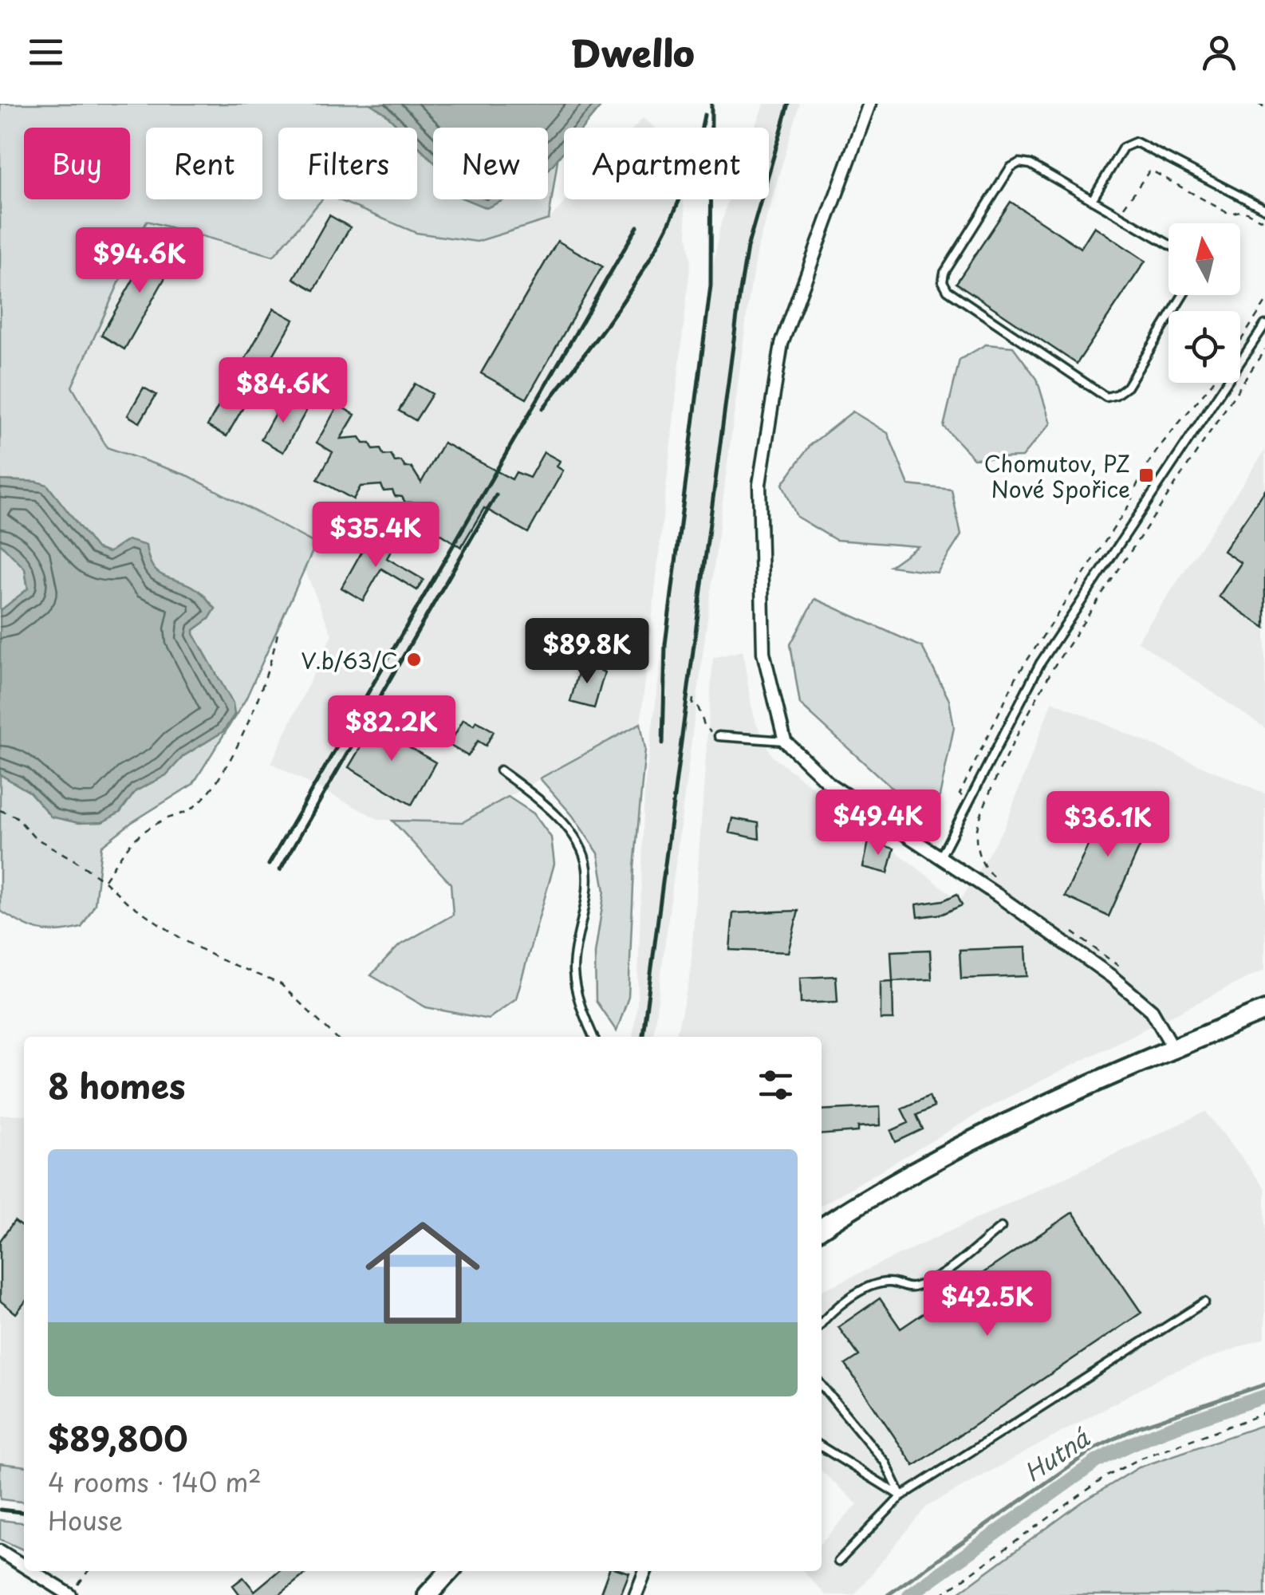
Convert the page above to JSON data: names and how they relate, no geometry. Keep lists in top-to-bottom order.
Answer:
{
  "water": ["Hutná"],
  "places": {
    "transit": ["Chomutov, PZ Nové Spořice"],
    "other": ["V.b/63/C"]
  },
  "north": "top",
  "page": {
    "header": "Dwello",
    "chip": [
      "Buy",
      "Rent",
      "Filters",
      "New",
      "Apartment"
    ],
    "price": [
      "$94.6K",
      "$84.6K",
      "$35.4K",
      "$89.8K",
      "$82.2K",
      "$49.4K",
      "$36.1K",
      "$42.5K"
    ],
    "heading": "8 homes",
    "list": [
      {
        "name": "$89,800",
        "note": "4 rooms · 140 m² · House"
      }
    ]
  }
}
